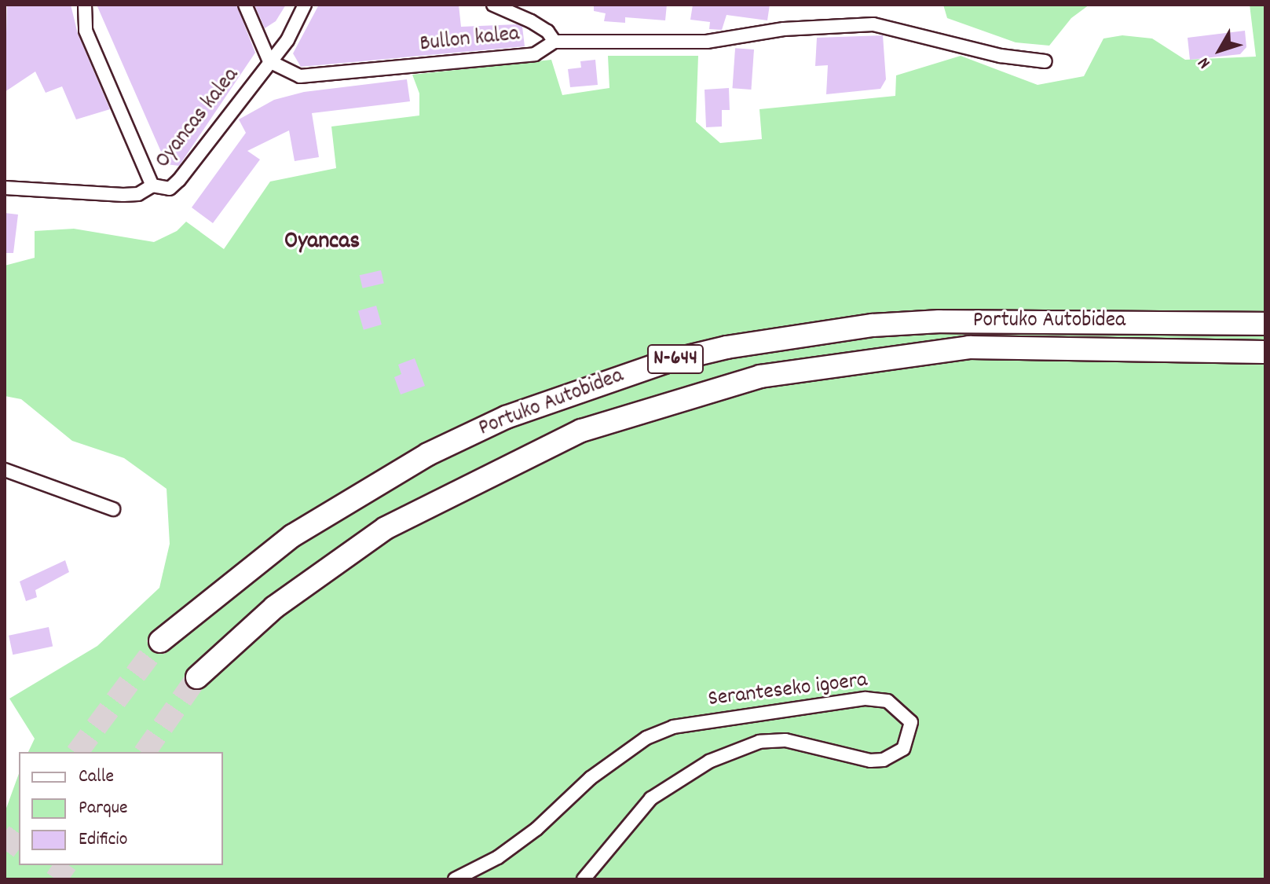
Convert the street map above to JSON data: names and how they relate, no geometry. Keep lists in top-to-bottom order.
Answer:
{
  "streets": {
    "highway": ["Portuko Autobidea", "N-644"],
    "street": ["Bullon kalea", "Oyancas kalea", "Seranteseko igoera"]
  },
  "crossings": [
    ["Bullon kalea", "Oyancas kalea"]
  ],
  "districts": ["Oyancas"],
  "legend": ["Calle", "Parque", "Edificio"],
  "north": "bottom left"
}
